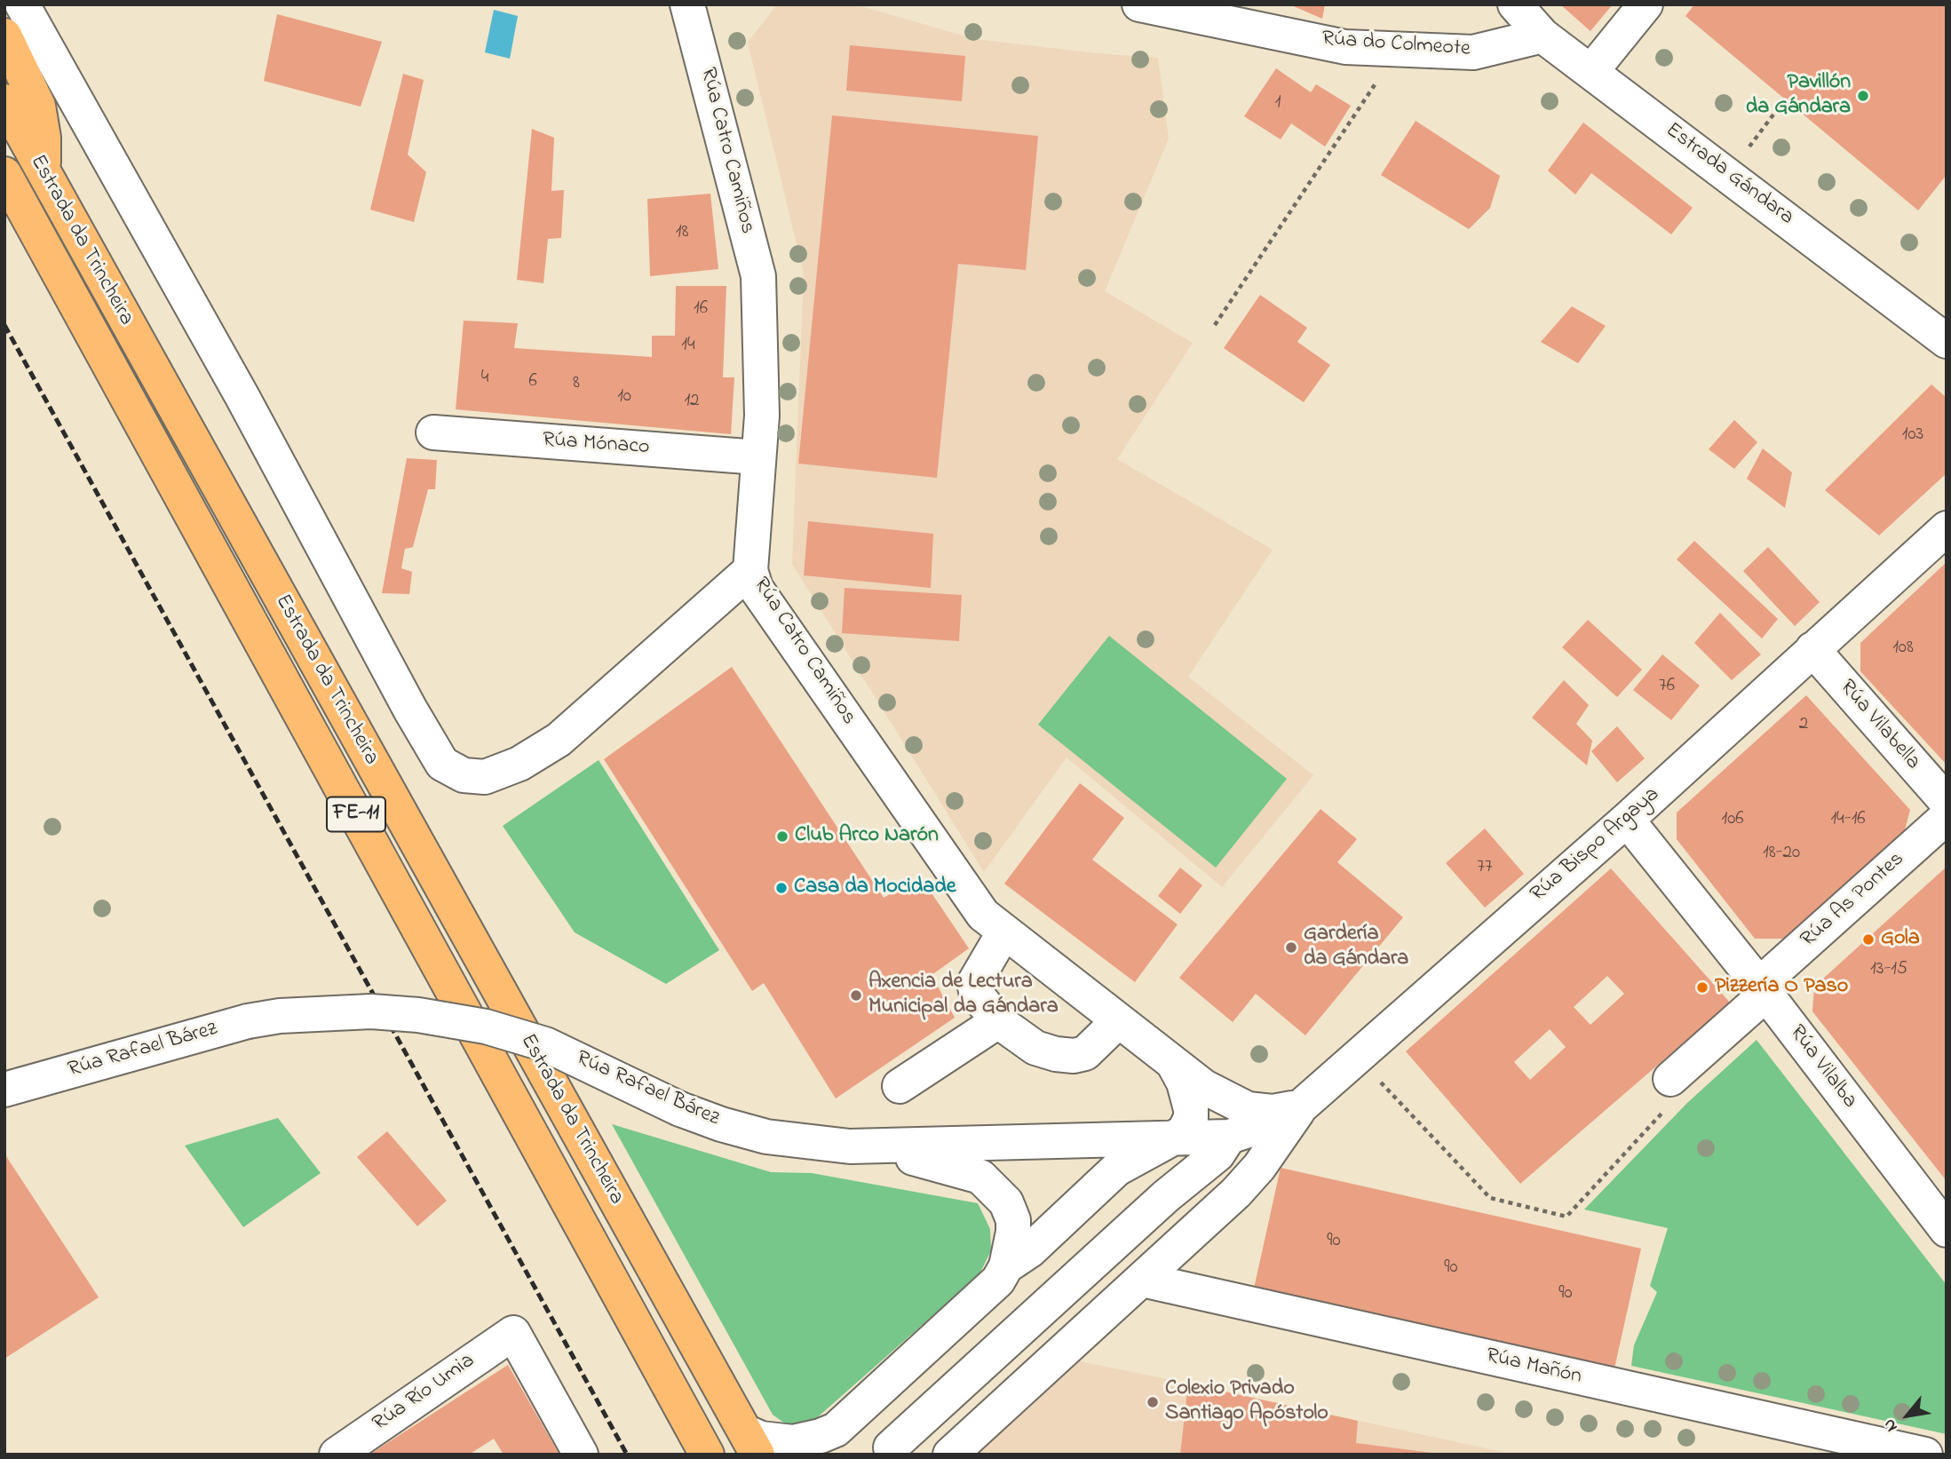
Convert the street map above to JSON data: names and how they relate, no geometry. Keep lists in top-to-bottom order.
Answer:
{
  "streets": {
    "highway": ["Estrada da Trincheira", "FE-11"],
    "street": [
      "Rúa do Colmeote",
      "Rúa Catro Camiños",
      "Estrada Gándara",
      "Rúa Mónaco",
      "Rúa Vilabella",
      "Rúa Bispo Argaya",
      "Rúa As Pontes",
      "Rúa Rafael Bárez",
      "Rúa Vilalba",
      "Rúa Mañón",
      "Rúa Río Umia"
    ]
  },
  "crossings": [
    ["Rúa do Colmeote", "Estrada Gándara"],
    ["Rúa Catro Camiños", "Rúa Mónaco"],
    ["Rúa Catro Camiños", "Rúa Bispo Argaya"],
    ["Rúa Vilabella", "Rúa Bispo Argaya"],
    ["Rúa Bispo Argaya", "Rúa Rafael Bárez"],
    ["Rúa Bispo Argaya", "Rúa Vilalba"],
    ["Rúa As Pontes", "Rúa Vilalba"]
  ],
  "places": [
    "Pavillón da Gándara",
    "Club Arco Narón",
    "Casa da Mocidade",
    "Gola",
    "Gardería da Gándara",
    "Pizzería O Paso",
    "Axencia de Lectura Municipal da Gándara",
    "Colexio Privado Santiago Apóstolo"
  ],
  "house_numbers": [
    "1",
    "18",
    "16",
    "14",
    "4",
    "6",
    "8",
    "10",
    "12",
    "103",
    "108",
    "76",
    "2",
    "106",
    "14-16",
    "18-20",
    "77",
    "13-15",
    "90",
    "90",
    "90"
  ],
  "north": "bottom left"
}
